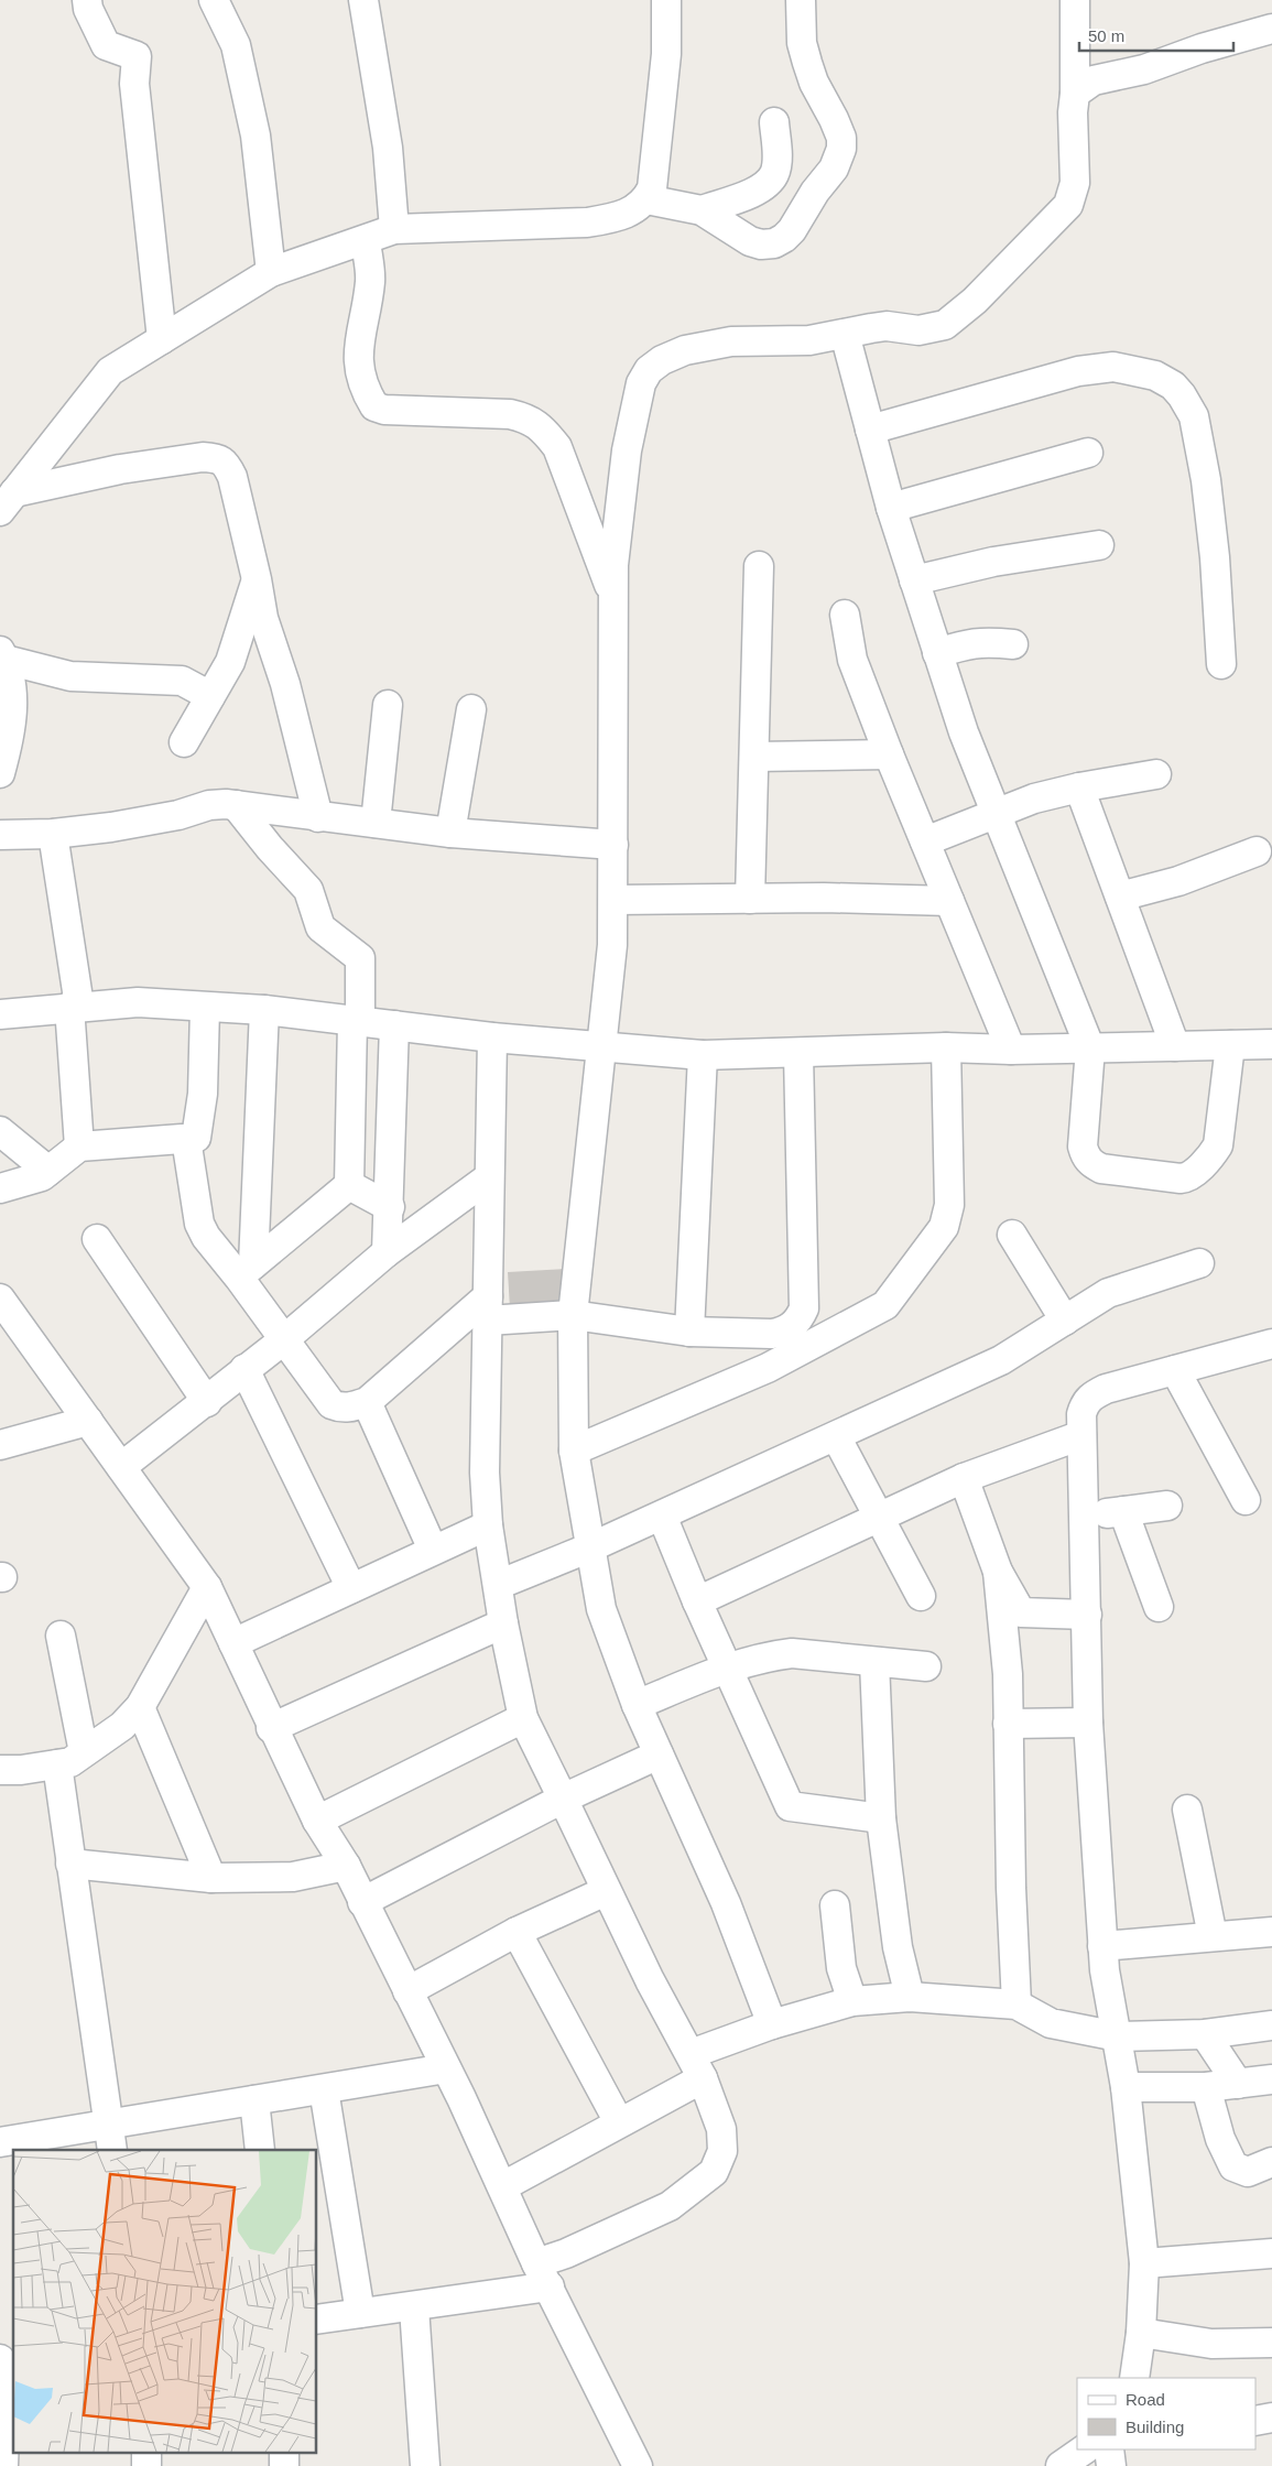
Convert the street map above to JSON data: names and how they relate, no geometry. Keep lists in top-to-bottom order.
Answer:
{
  "legend": ["Road", "Building"],
  "scale_bar": "50 m"
}
